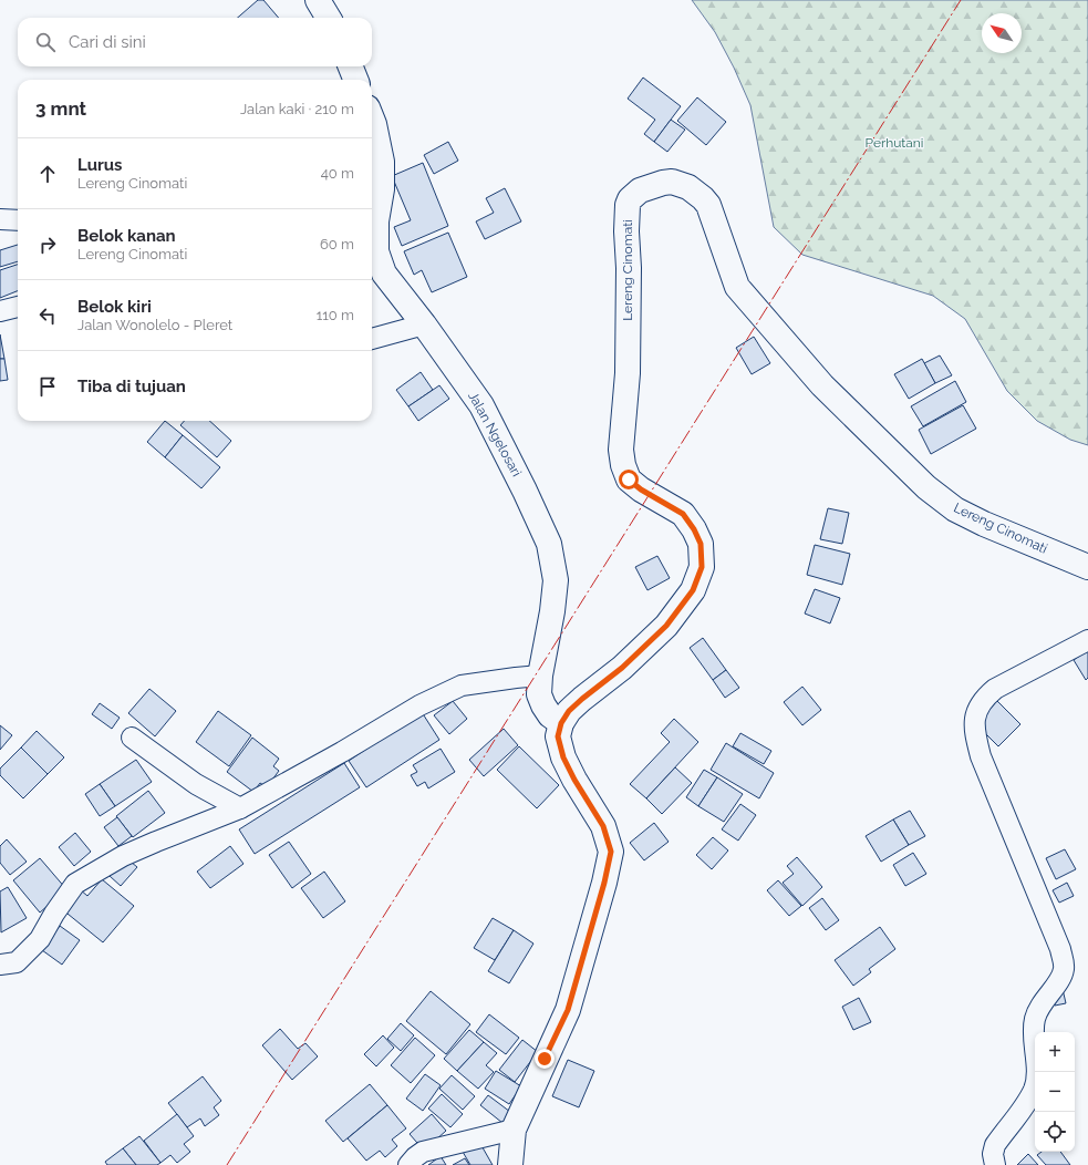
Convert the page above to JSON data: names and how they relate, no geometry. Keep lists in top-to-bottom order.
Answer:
{
  "streets": {
    "main road": ["Lereng Cinomati", "Jalan Ngelosari"]
  },
  "crossings": [
    ["Lereng Cinomati", "Jalan Ngelosari"]
  ],
  "parks": ["Perhutani"],
  "north": "top left",
  "page": {
    "search": "Cari di sini",
    "heading": ["3 mnt", "Jalan kaki · 210 m"],
    "list": [
      ["Lurus", "Lereng Cinomati", "40 m"],
      ["Belok kanan", "Lereng Cinomati", "60 m"],
      ["Belok kiri", "Jalan Wonolelo - Pleret", "110 m"],
      "Tiba di tujuan"
    ],
    "map_buttons": ["+", "−"]
  }
}
